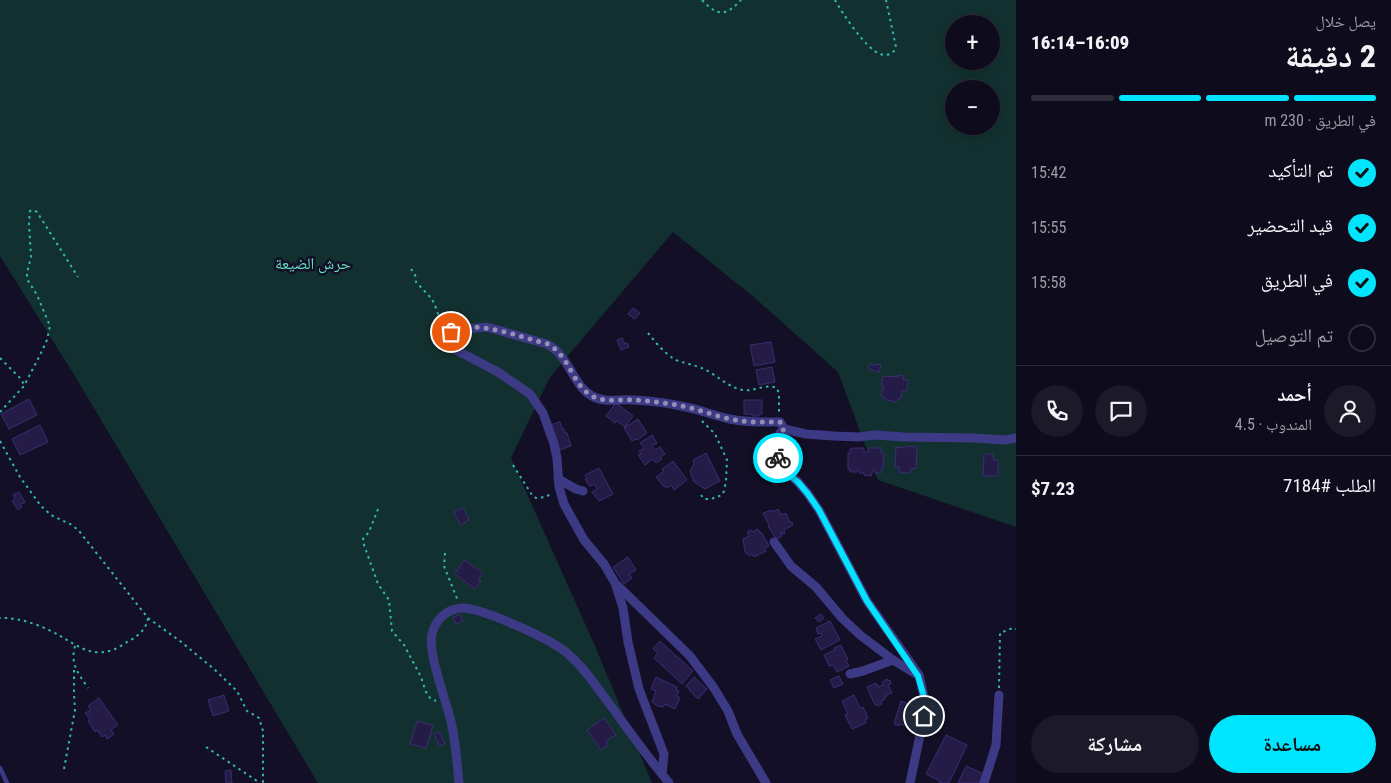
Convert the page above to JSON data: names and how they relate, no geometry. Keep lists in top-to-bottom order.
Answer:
{
  "parks": ["حرش الضيعة"],
  "page": {
    "heading": ["2 دقيقة", "يصل خلال", "16:09–16:14"],
    "panel": [
      "أحمد",
      "المندوب · 4.5",
      "الطلب #7184",
      "$7.23"
    ],
    "map_buttons": ["+", "−"],
    "bar": "في الطريق · 230 m",
    "list": [
      ["تم التأكيد", "15:42"],
      ["قيد التحضير", "15:55"],
      ["في الطريق", "15:58"],
      "تم التوصيل"
    ],
    "buttons": ["مساعدة", "مشاركة"]
  }
}
